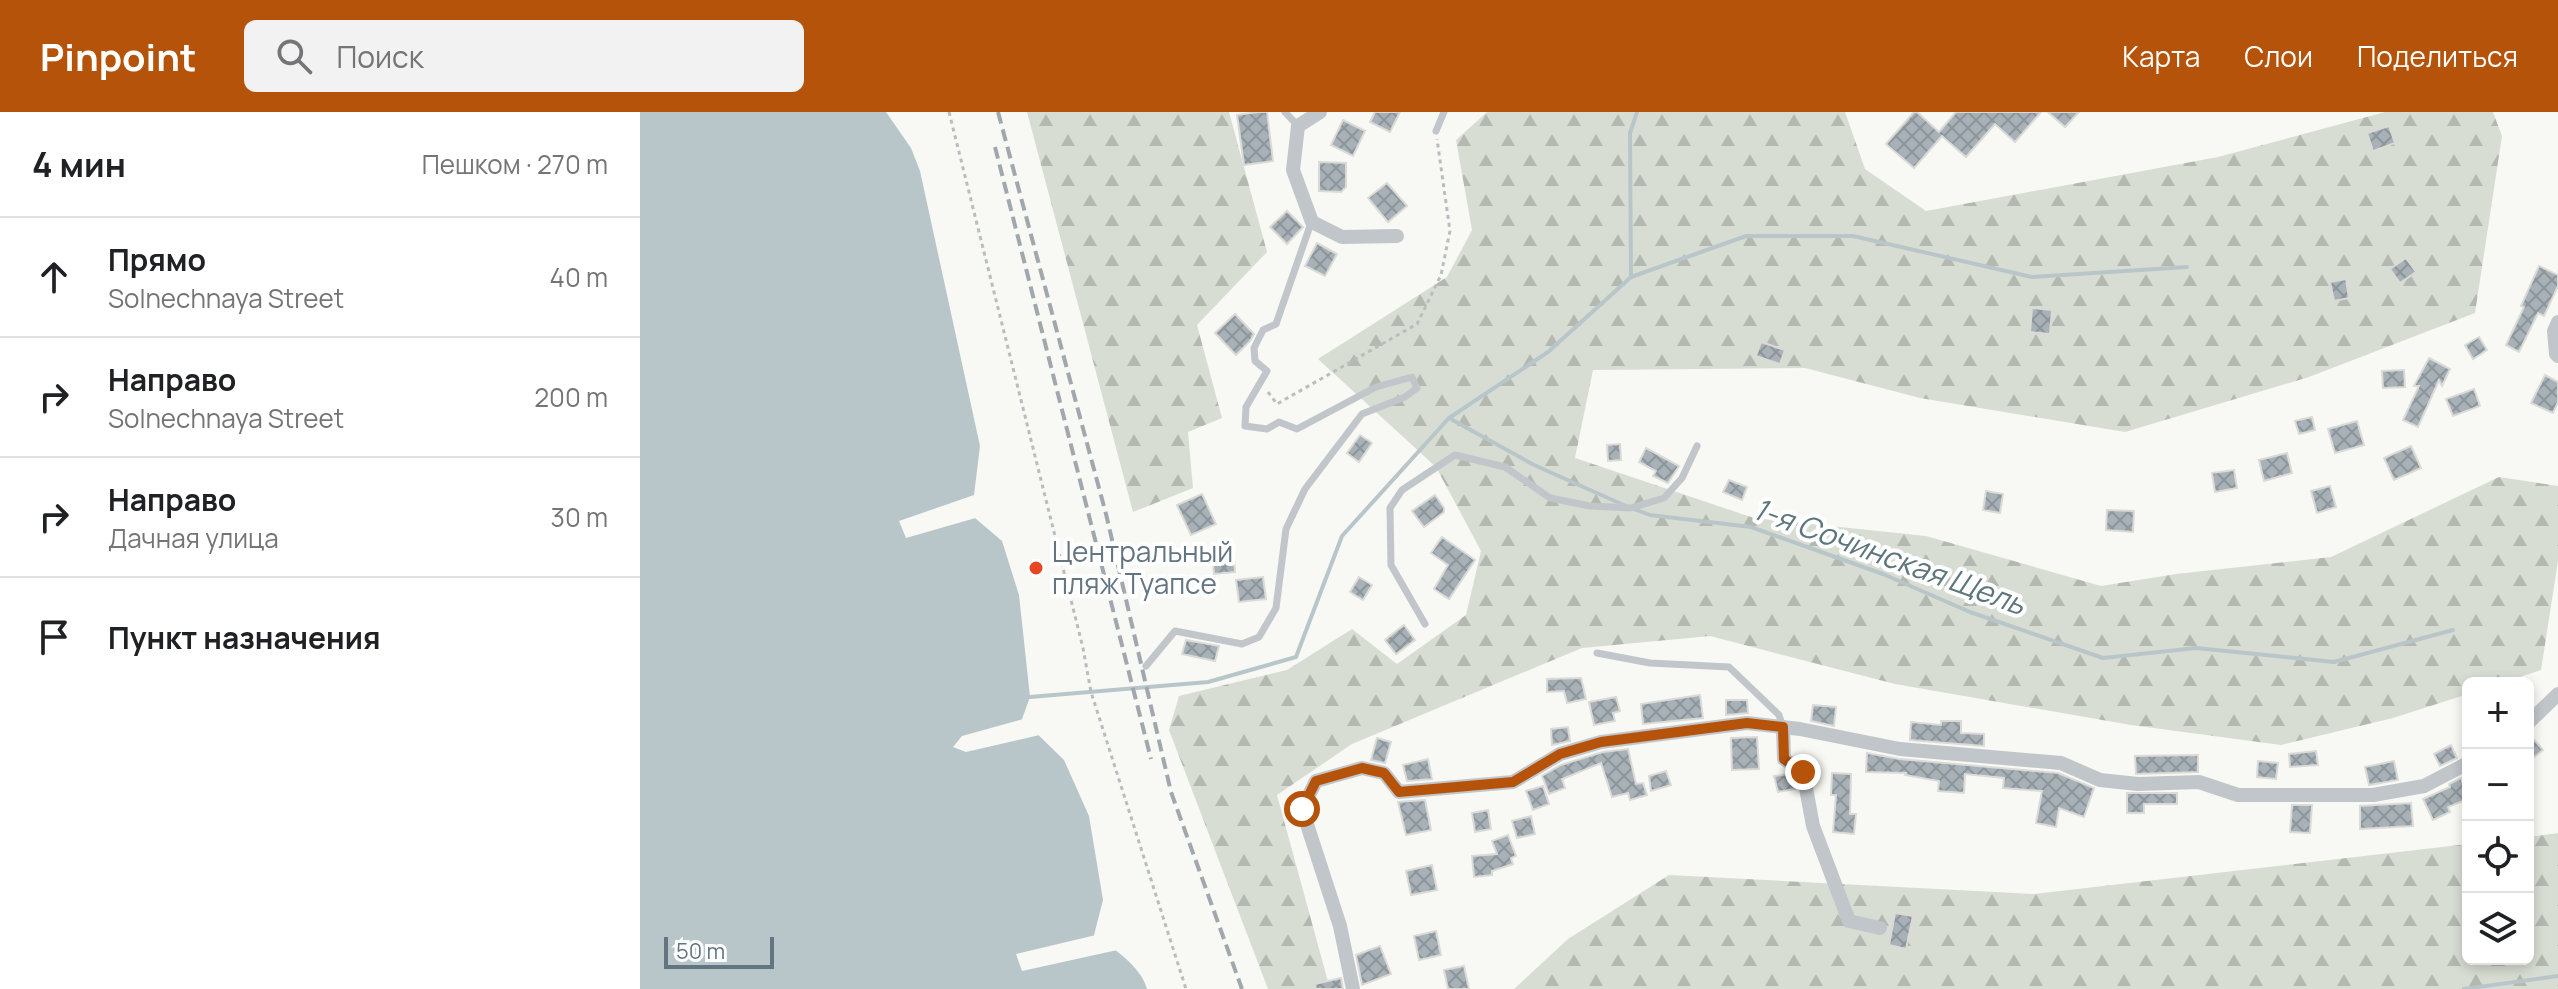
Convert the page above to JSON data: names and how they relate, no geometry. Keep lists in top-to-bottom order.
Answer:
{
  "water": ["1-я Сочинская Щель"],
  "places": ["Центральный пляж Туапсе"],
  "scale_bar": "50 m",
  "page": {
    "header": "Pinpoint",
    "search": "Поиск",
    "nav": ["Карта", "Слои", "Поделиться"],
    "heading": ["4 мин", "Пешком · 270 m"],
    "list": [
      ["Прямо", "Solnechnaya Street", "40 m"],
      ["Направо", "Solnechnaya Street", "200 m"],
      ["Направо", "Дачная улица", "30 m"],
      "Пункт назначения"
    ],
    "map_buttons": ["+", "−"],
    "scale": "50 m"
  }
}
